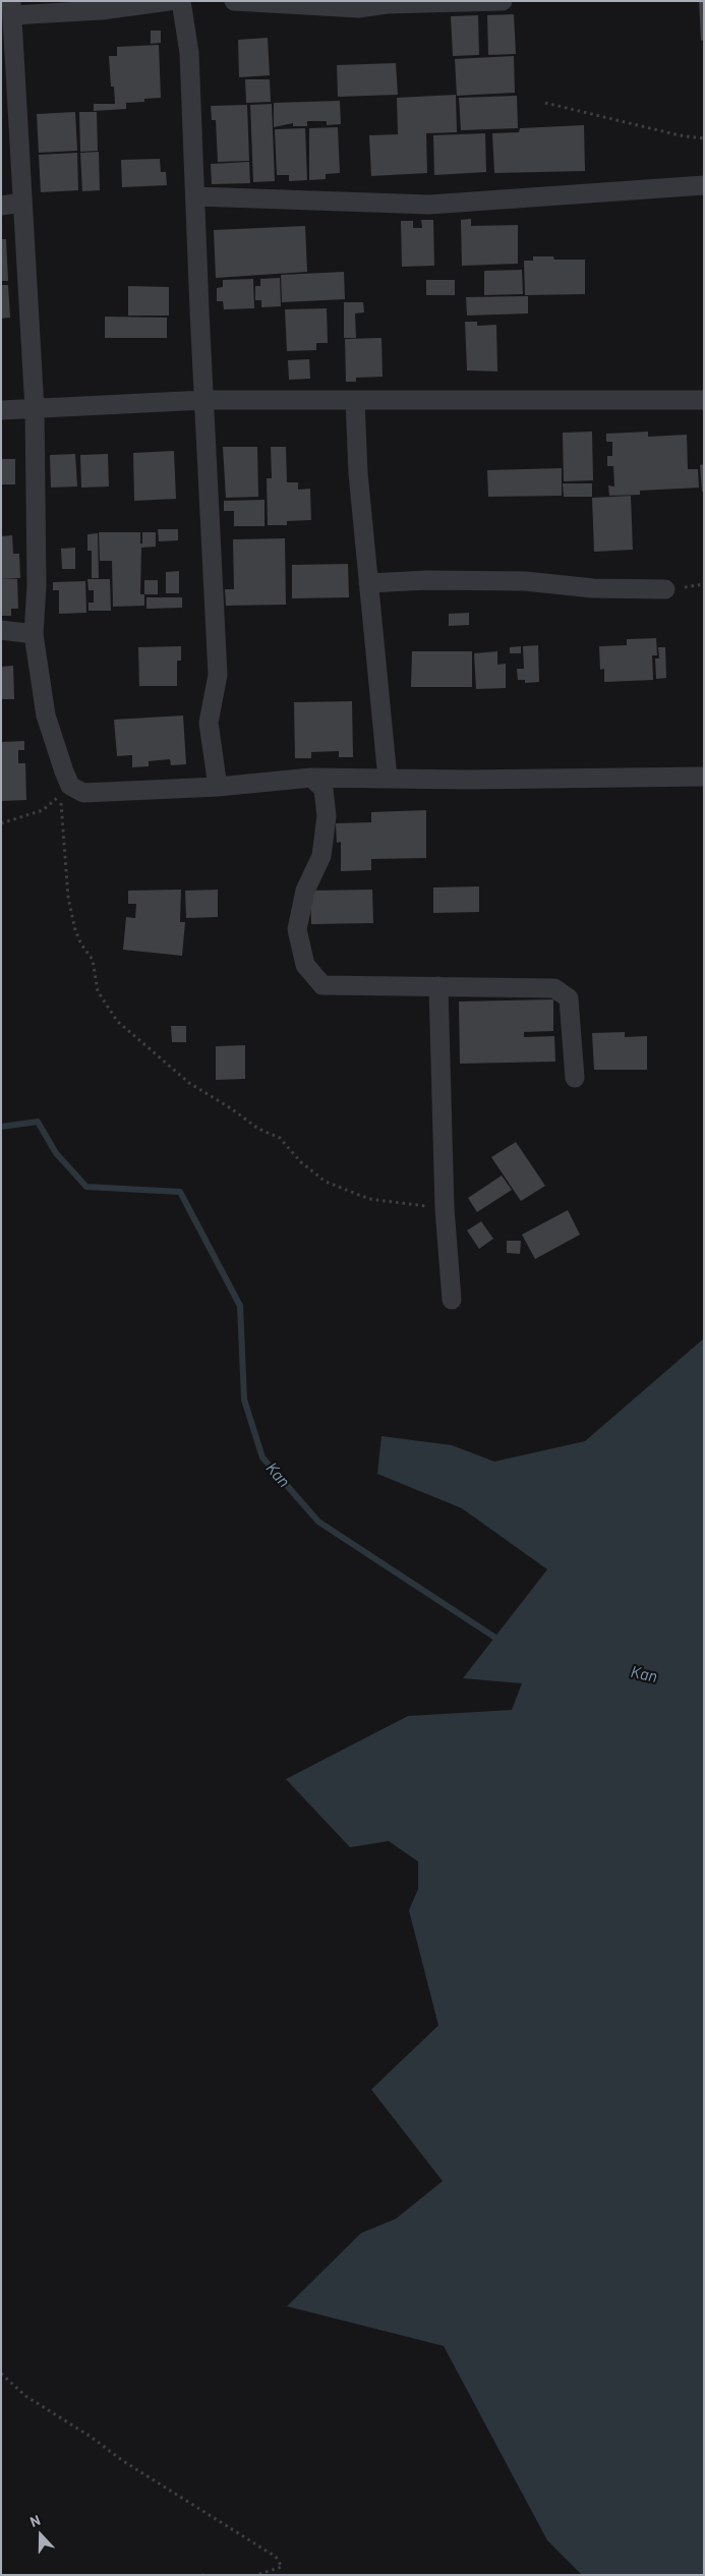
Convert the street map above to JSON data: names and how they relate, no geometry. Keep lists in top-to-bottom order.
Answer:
{
  "water": ["Kan"],
  "north": "top"
}
